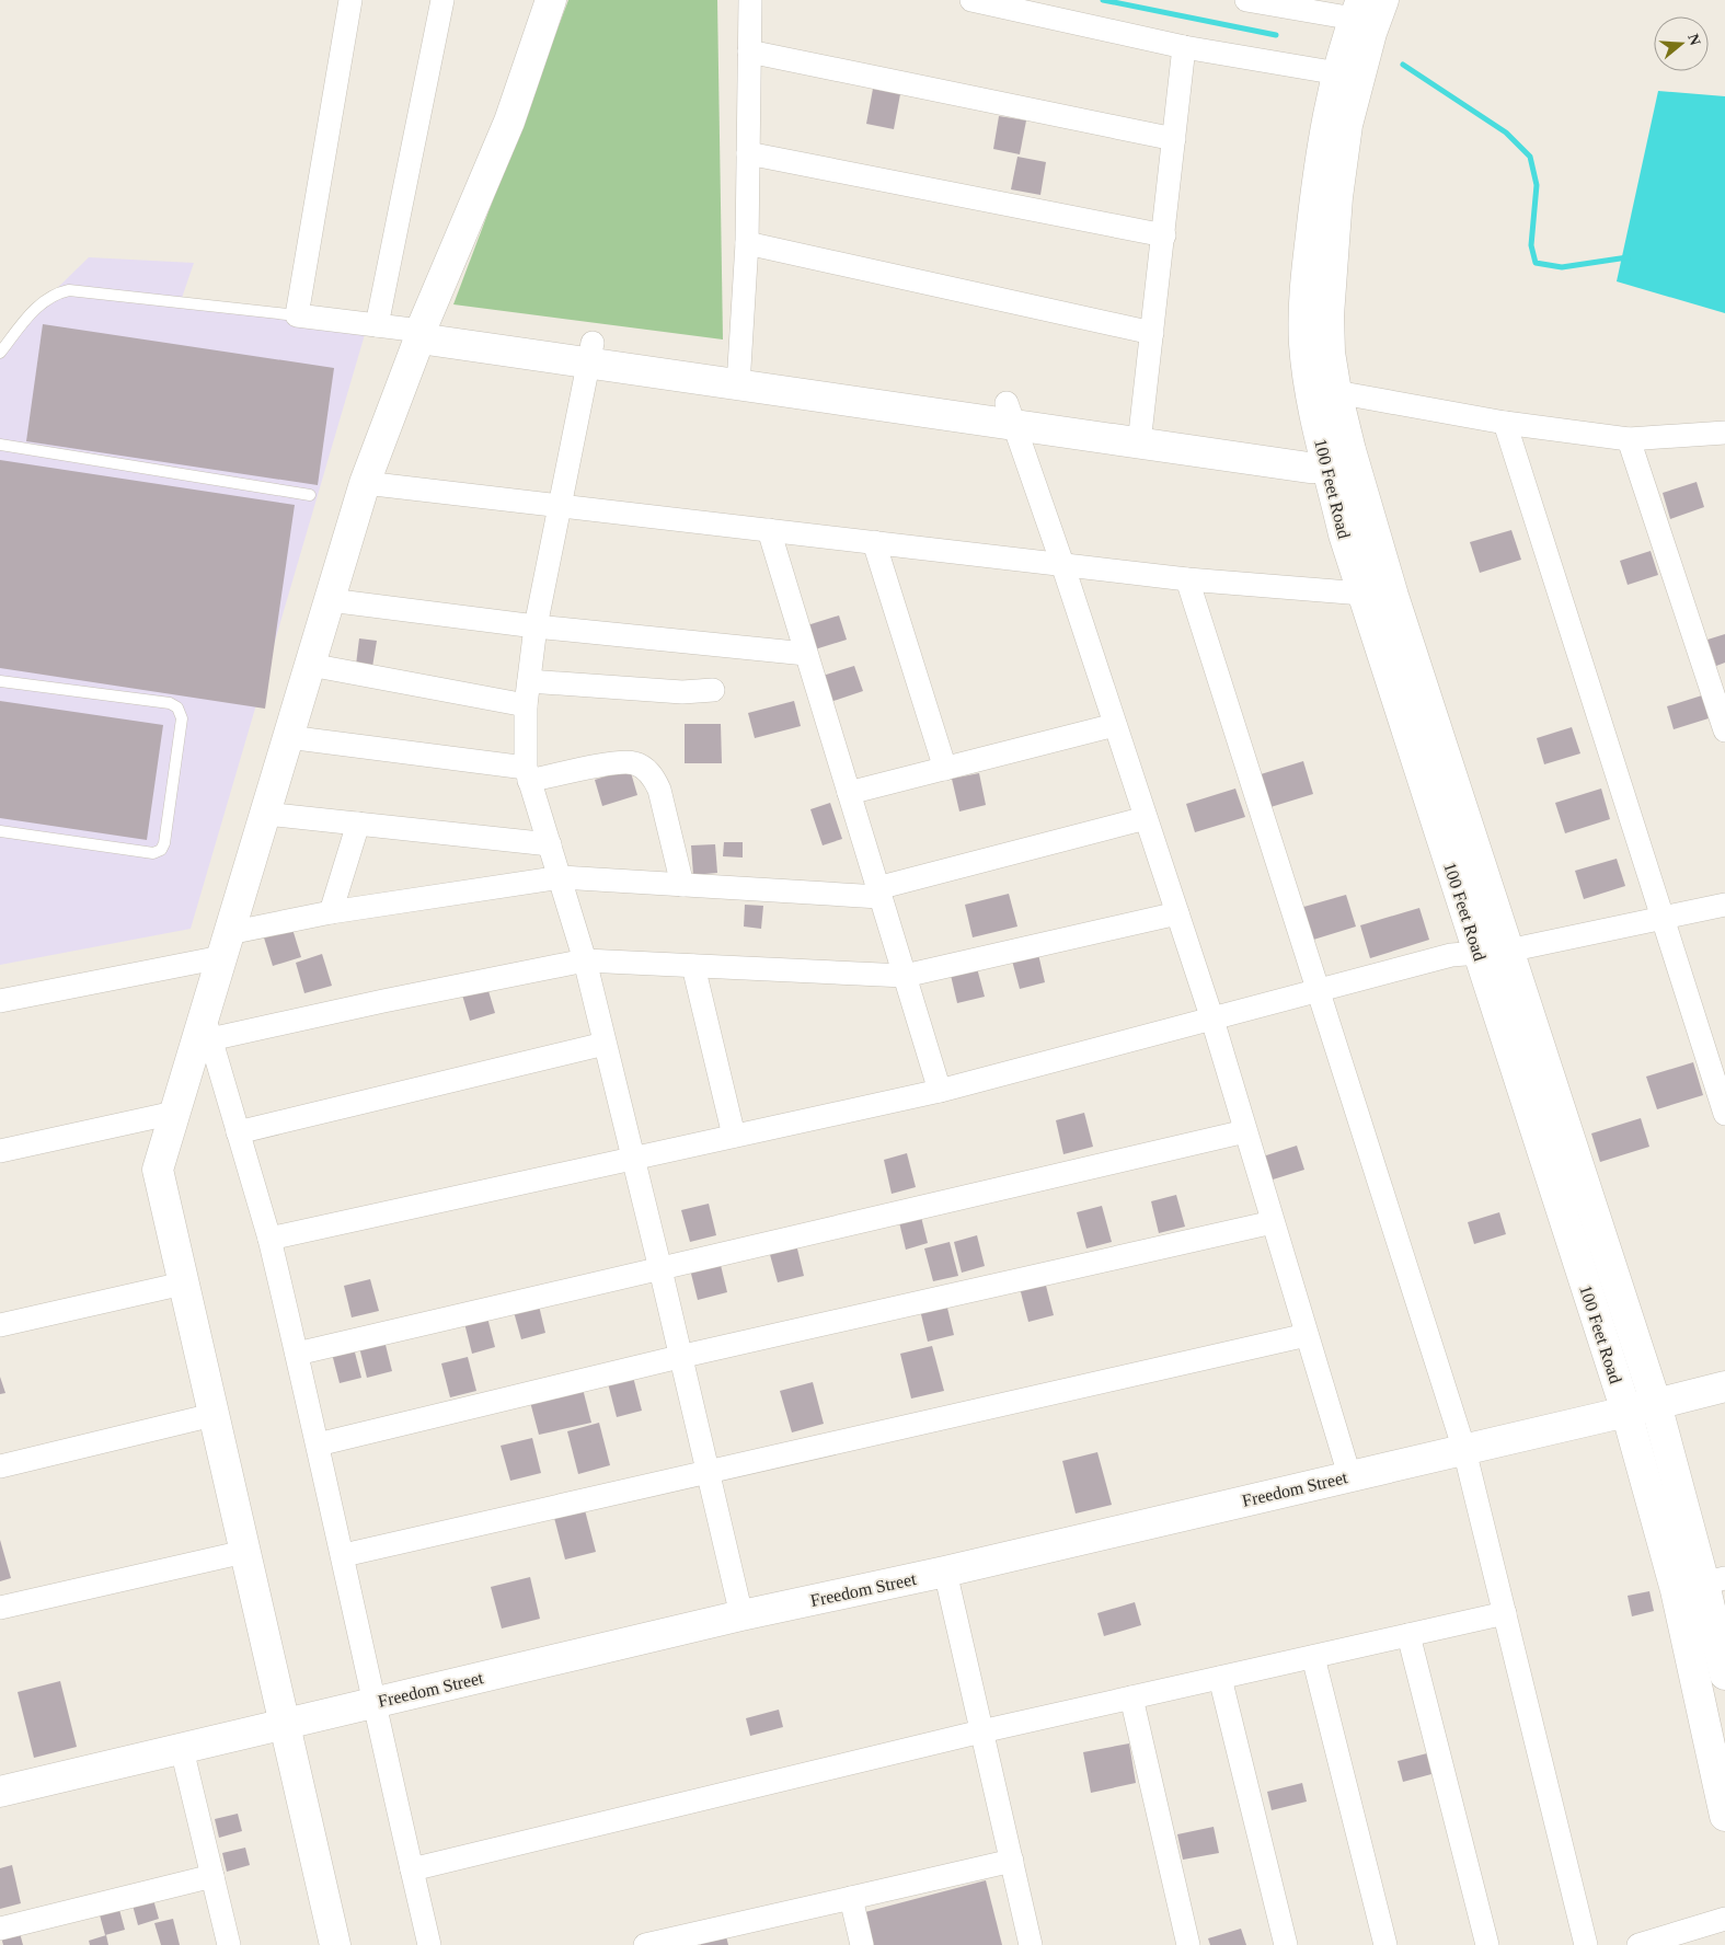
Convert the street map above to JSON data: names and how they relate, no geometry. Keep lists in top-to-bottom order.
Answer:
{
  "streets": {
    "street": ["100 Feet Road", "Freedom Street"]
  },
  "crossings": [
    ["100 Feet Road", "Freedom Street"]
  ],
  "north": "right"
}
